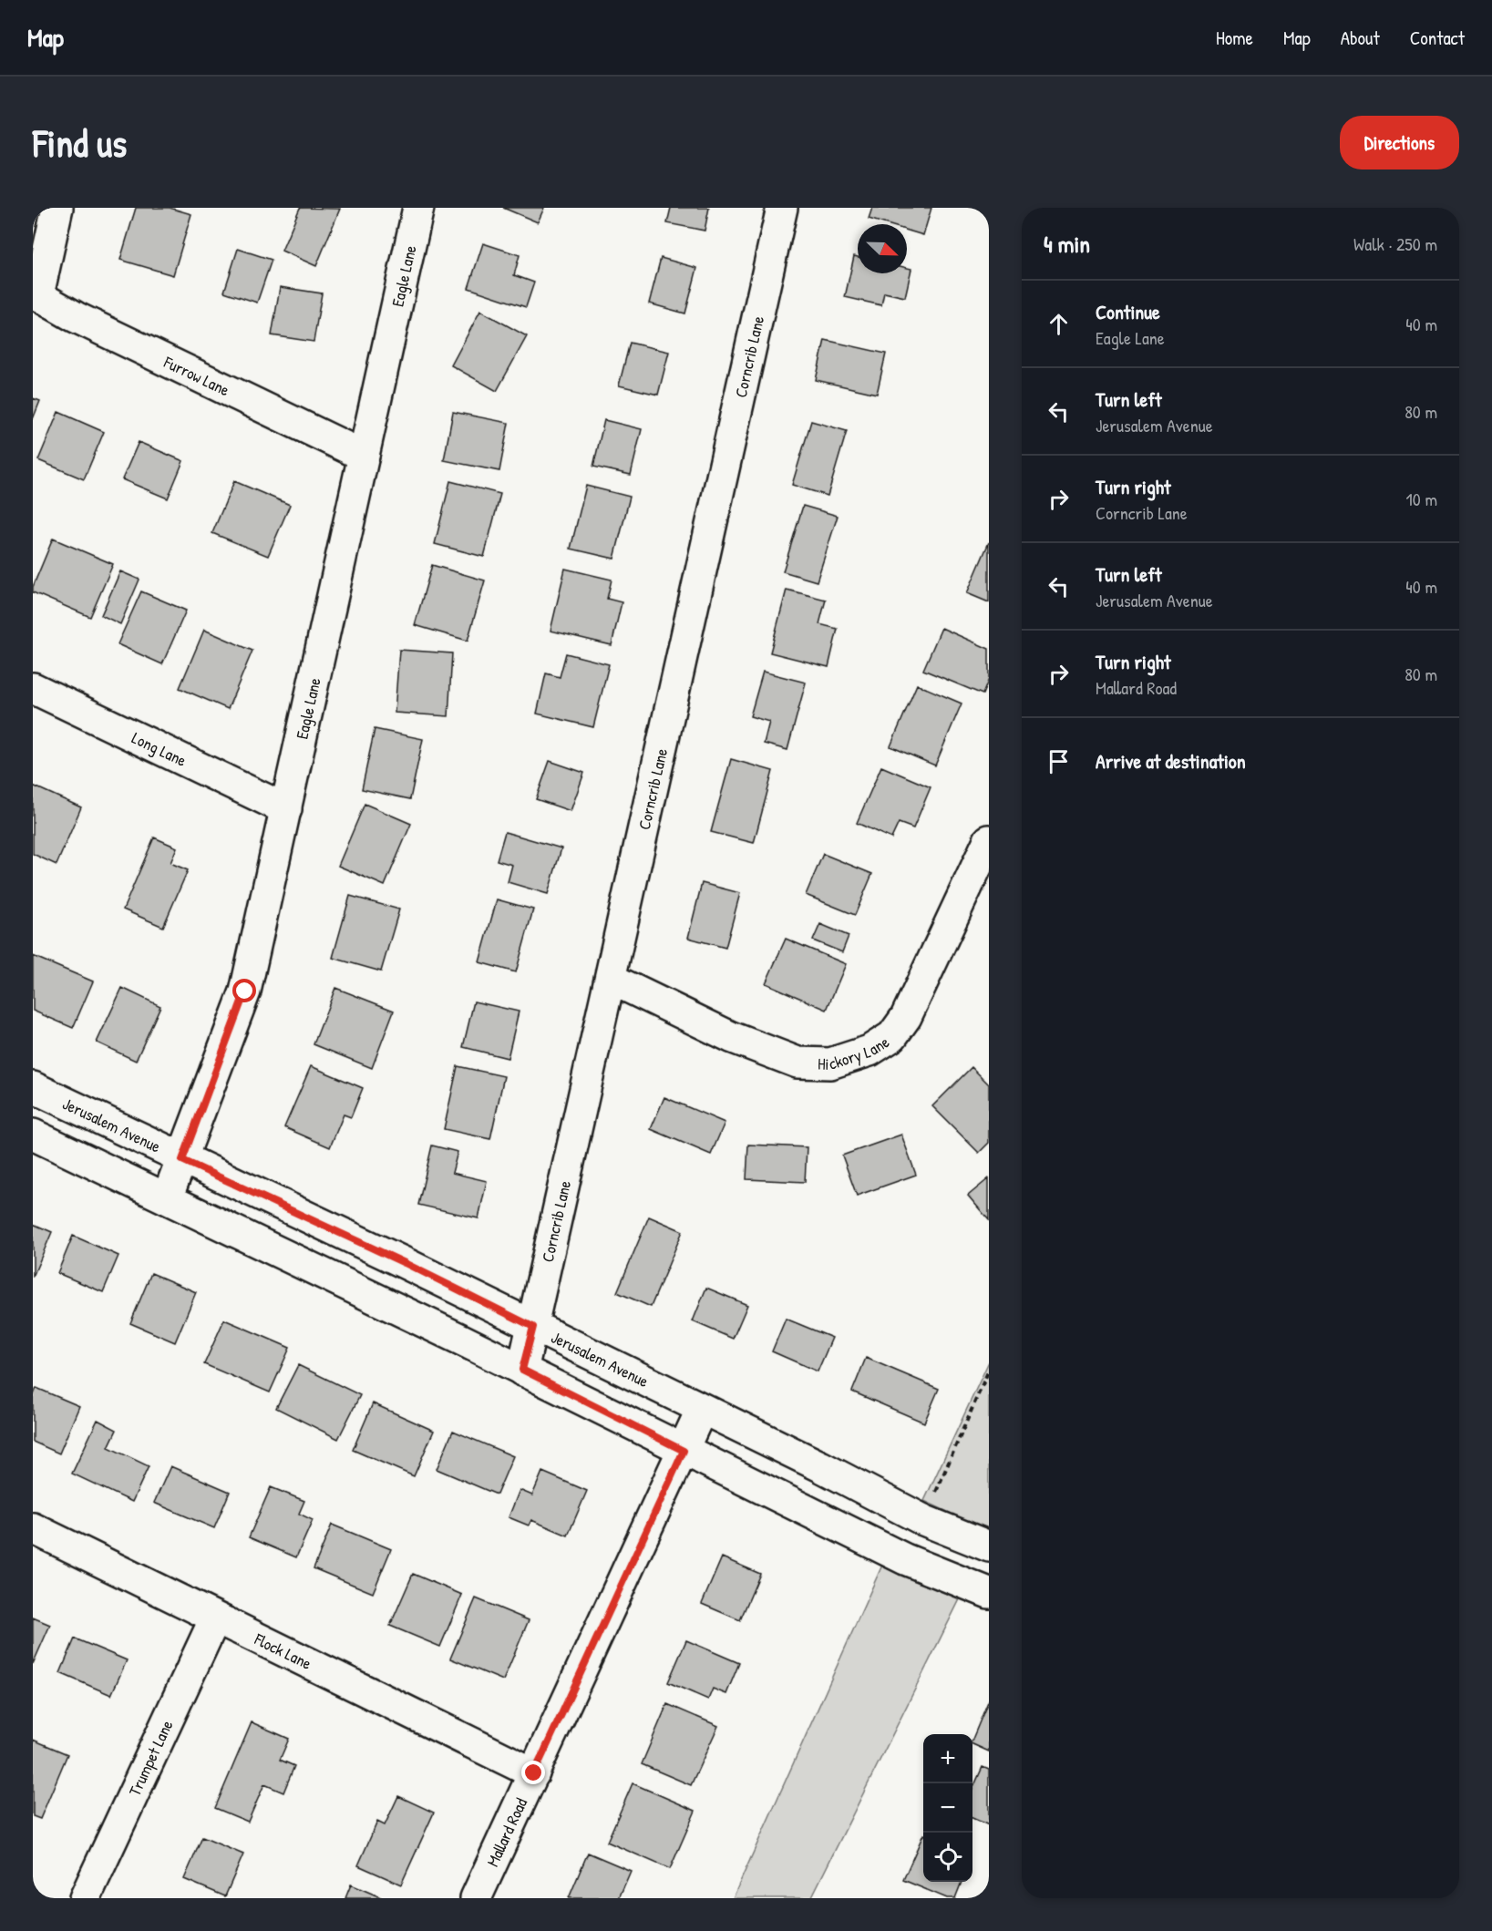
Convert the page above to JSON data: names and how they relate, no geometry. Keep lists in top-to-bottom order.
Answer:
{
  "streets": {
    "street": [
      "Eagle Lane",
      "Corncrib Lane",
      "Furrow Lane",
      "Long Lane",
      "Hickory Lane",
      "Jerusalem Avenue",
      "Flock Lane",
      "Trumpet Lane",
      "Mallard Road"
    ]
  },
  "crossings": [
    ["Eagle Lane", "Furrow Lane"],
    ["Eagle Lane", "Long Lane"],
    ["Eagle Lane", "Jerusalem Avenue"],
    ["Corncrib Lane", "Hickory Lane"],
    ["Corncrib Lane", "Jerusalem Avenue"],
    ["Jerusalem Avenue", "Mallard Road"],
    ["Flock Lane", "Trumpet Lane"],
    ["Flock Lane", "Mallard Road"]
  ],
  "north": "bottom right",
  "page": {
    "header": "Map",
    "nav": [
      "Home",
      "Map",
      "About",
      "Contact"
    ],
    "buttons": "Directions",
    "title": "Find us",
    "heading": ["4 min", "Walk · 250 m"],
    "list": [
      ["Continue", "Eagle Lane", "40 m"],
      ["Turn left", "Jerusalem Avenue", "80 m"],
      ["Turn right", "Corncrib Lane", "10 m"],
      ["Turn left", "Jerusalem Avenue", "40 m"],
      ["Turn right", "Mallard Road", "80 m"],
      "Arrive at destination"
    ],
    "map_buttons": ["+", "−"]
  }
}
